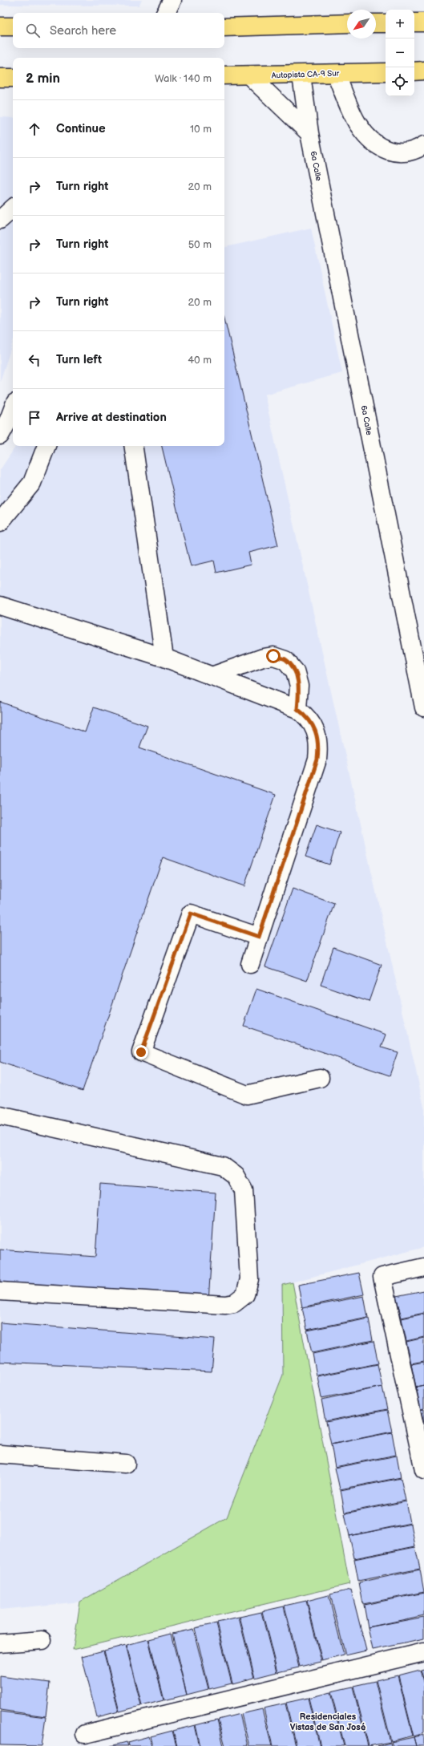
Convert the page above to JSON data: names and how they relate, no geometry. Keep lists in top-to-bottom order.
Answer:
{
  "streets": {
    "highway": ["Autopista CA-9 Sur"],
    "street": ["6a Calle"]
  },
  "crossings": [
    ["Autopista CA-9 Sur", "6a Calle"]
  ],
  "districts": ["Residenciales Vistas de San José"],
  "north": "bottom left",
  "page": {
    "map_buttons": ["+", "−"],
    "search": "Search here",
    "heading": ["2 min", "Walk · 140 m"],
    "list": [
      ["Continue", "10 m"],
      ["Turn right", "20 m"],
      ["Turn right", "50 m"],
      ["Turn right", "20 m"],
      ["Turn left", "40 m"],
      "Arrive at destination"
    ]
  }
}
